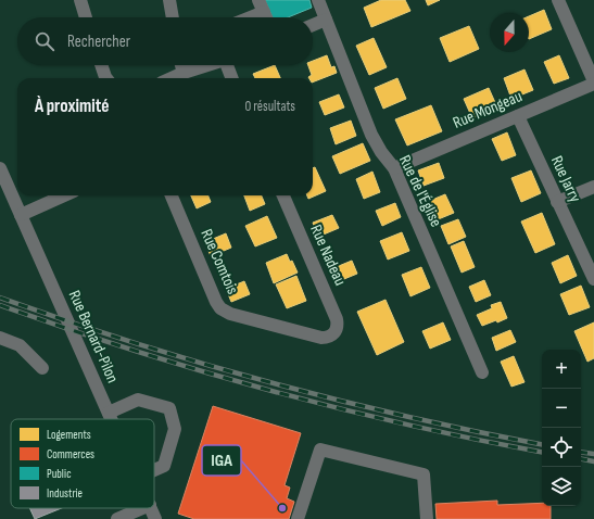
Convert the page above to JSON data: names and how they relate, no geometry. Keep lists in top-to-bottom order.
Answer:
{
  "streets": {
    "street": [
      "Rue Mongeau",
      "Rue Jarry",
      "Rue de l'Église",
      "Rue Nadeau",
      "Rue Comtois",
      "Rue Bernard-Pilon"
    ]
  },
  "crossings": [
    ["Rue Mongeau", "Rue Jarry"],
    ["Rue Mongeau", "Rue de l'Église"],
    ["Rue Nadeau", "Rue Comtois"]
  ],
  "places": ["IGA"],
  "legend": [
    "Logements",
    "Commerces",
    "Public",
    "Industrie"
  ],
  "north": "bottom",
  "page": {
    "search": "Rechercher",
    "heading": ["À proximité", "0 résultats"],
    "map_buttons": ["+", "−"]
  }
}
